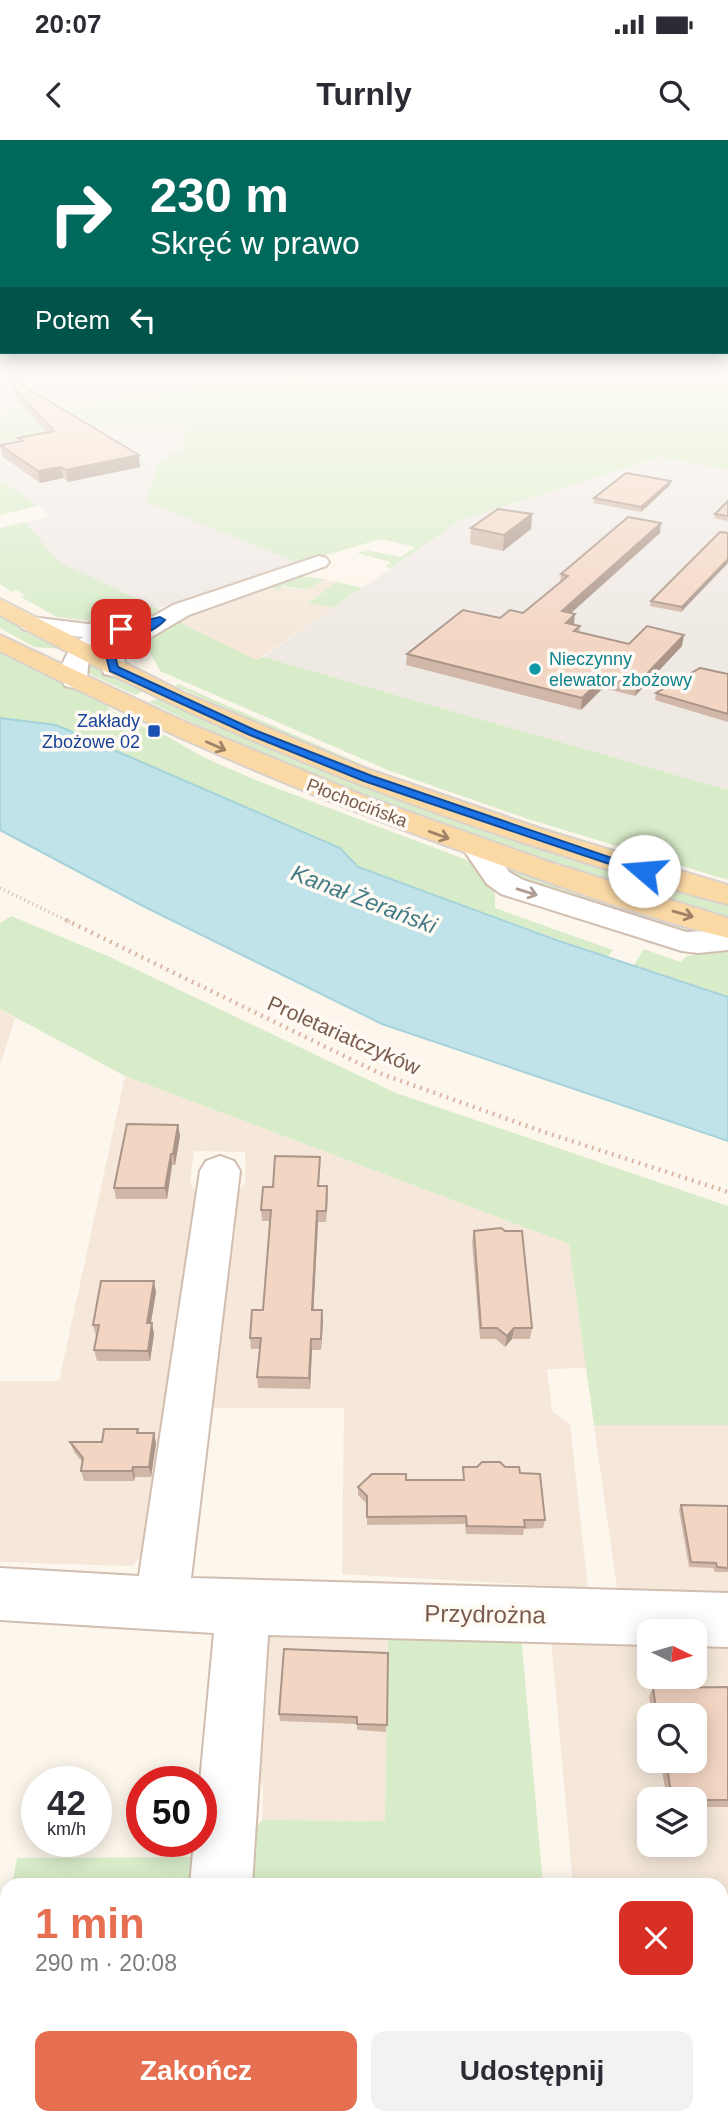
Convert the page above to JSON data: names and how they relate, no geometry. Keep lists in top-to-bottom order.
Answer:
{
  "streets": {
    "main road": ["Płochocińska"],
    "street": ["Przydrożna"],
    "path": ["Proletariatczyków"]
  },
  "water": ["Kanał Żerański"],
  "places": {
    "other": ["Nieczynny elewator zbożowy"],
    "transit": ["Zakłady Zbożowe 02"]
  },
  "north": "right",
  "page": {
    "status": "20:07",
    "header": "Turnly",
    "turn": ["230 m", "Skręć w prawo"],
    "then": "Potem",
    "speed": "42 km/h",
    "limit": "50",
    "heading": ["1 min", "290 m · 20:08"],
    "buttons": ["Zakończ", "Udostępnij"]
  }
}
